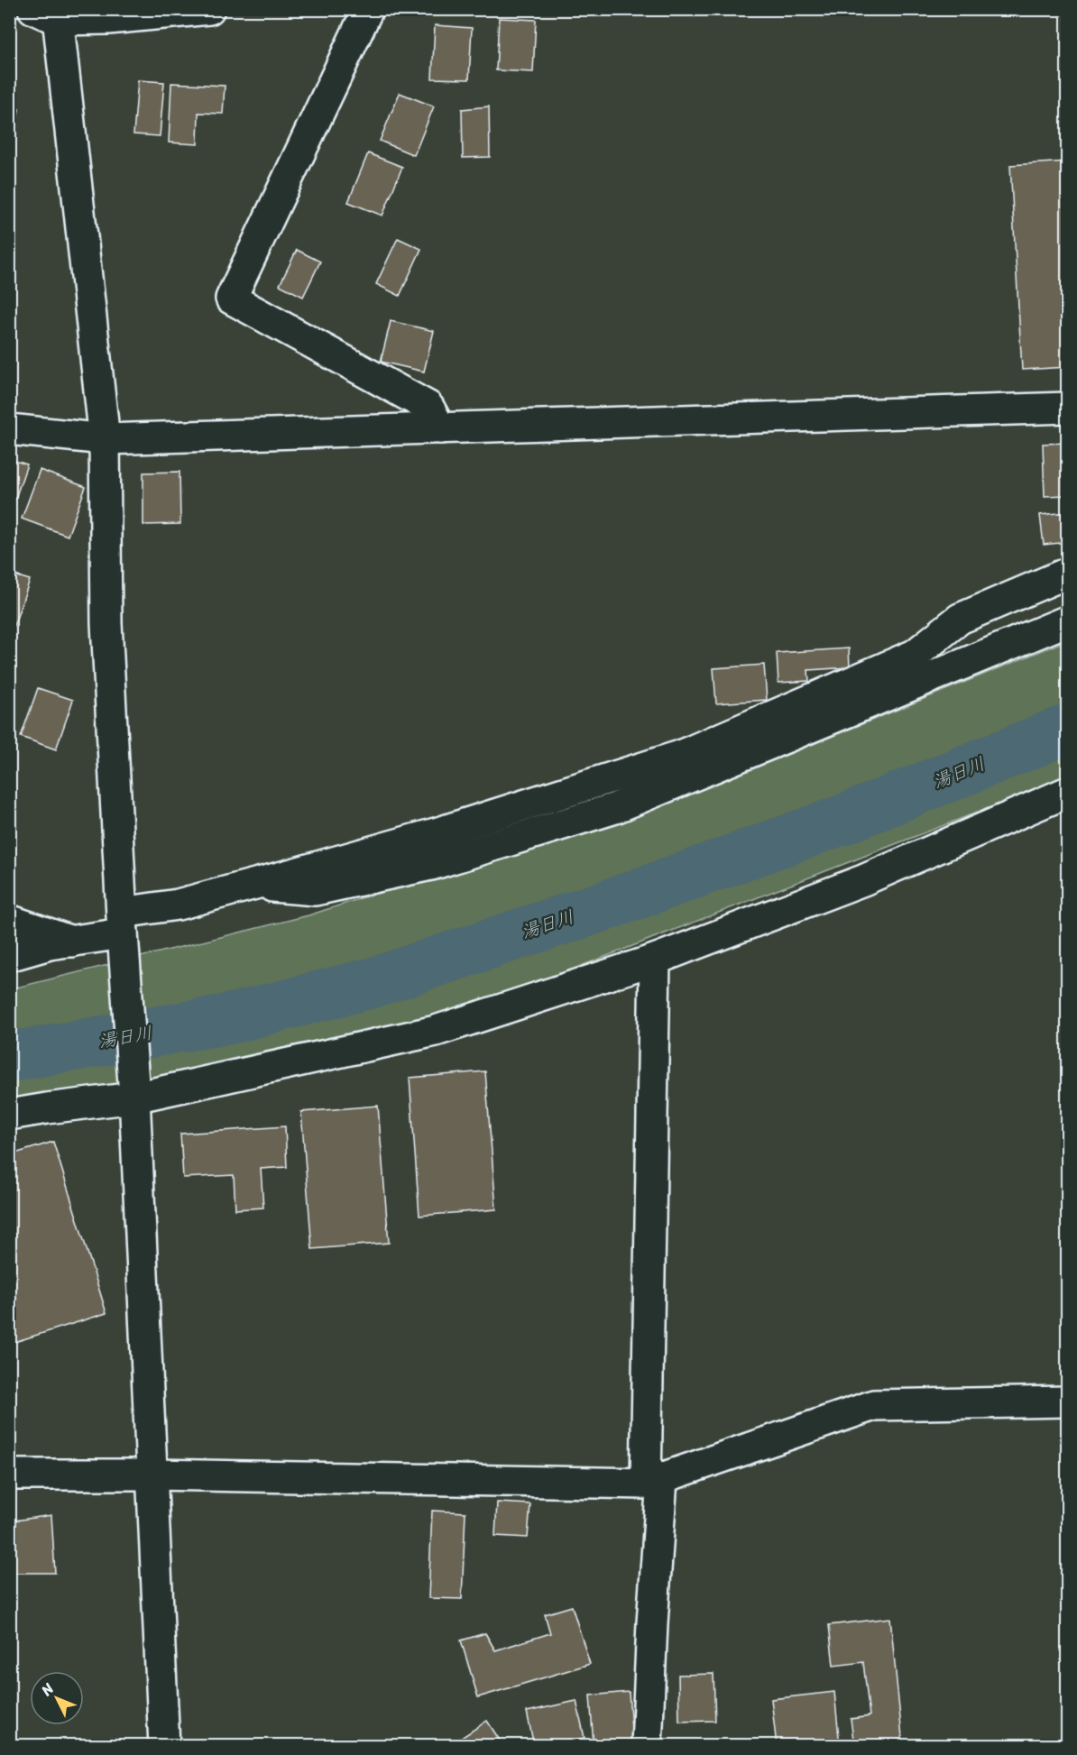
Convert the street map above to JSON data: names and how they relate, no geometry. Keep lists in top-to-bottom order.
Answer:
{
  "water": ["湯日川"],
  "north": "top left"
}
